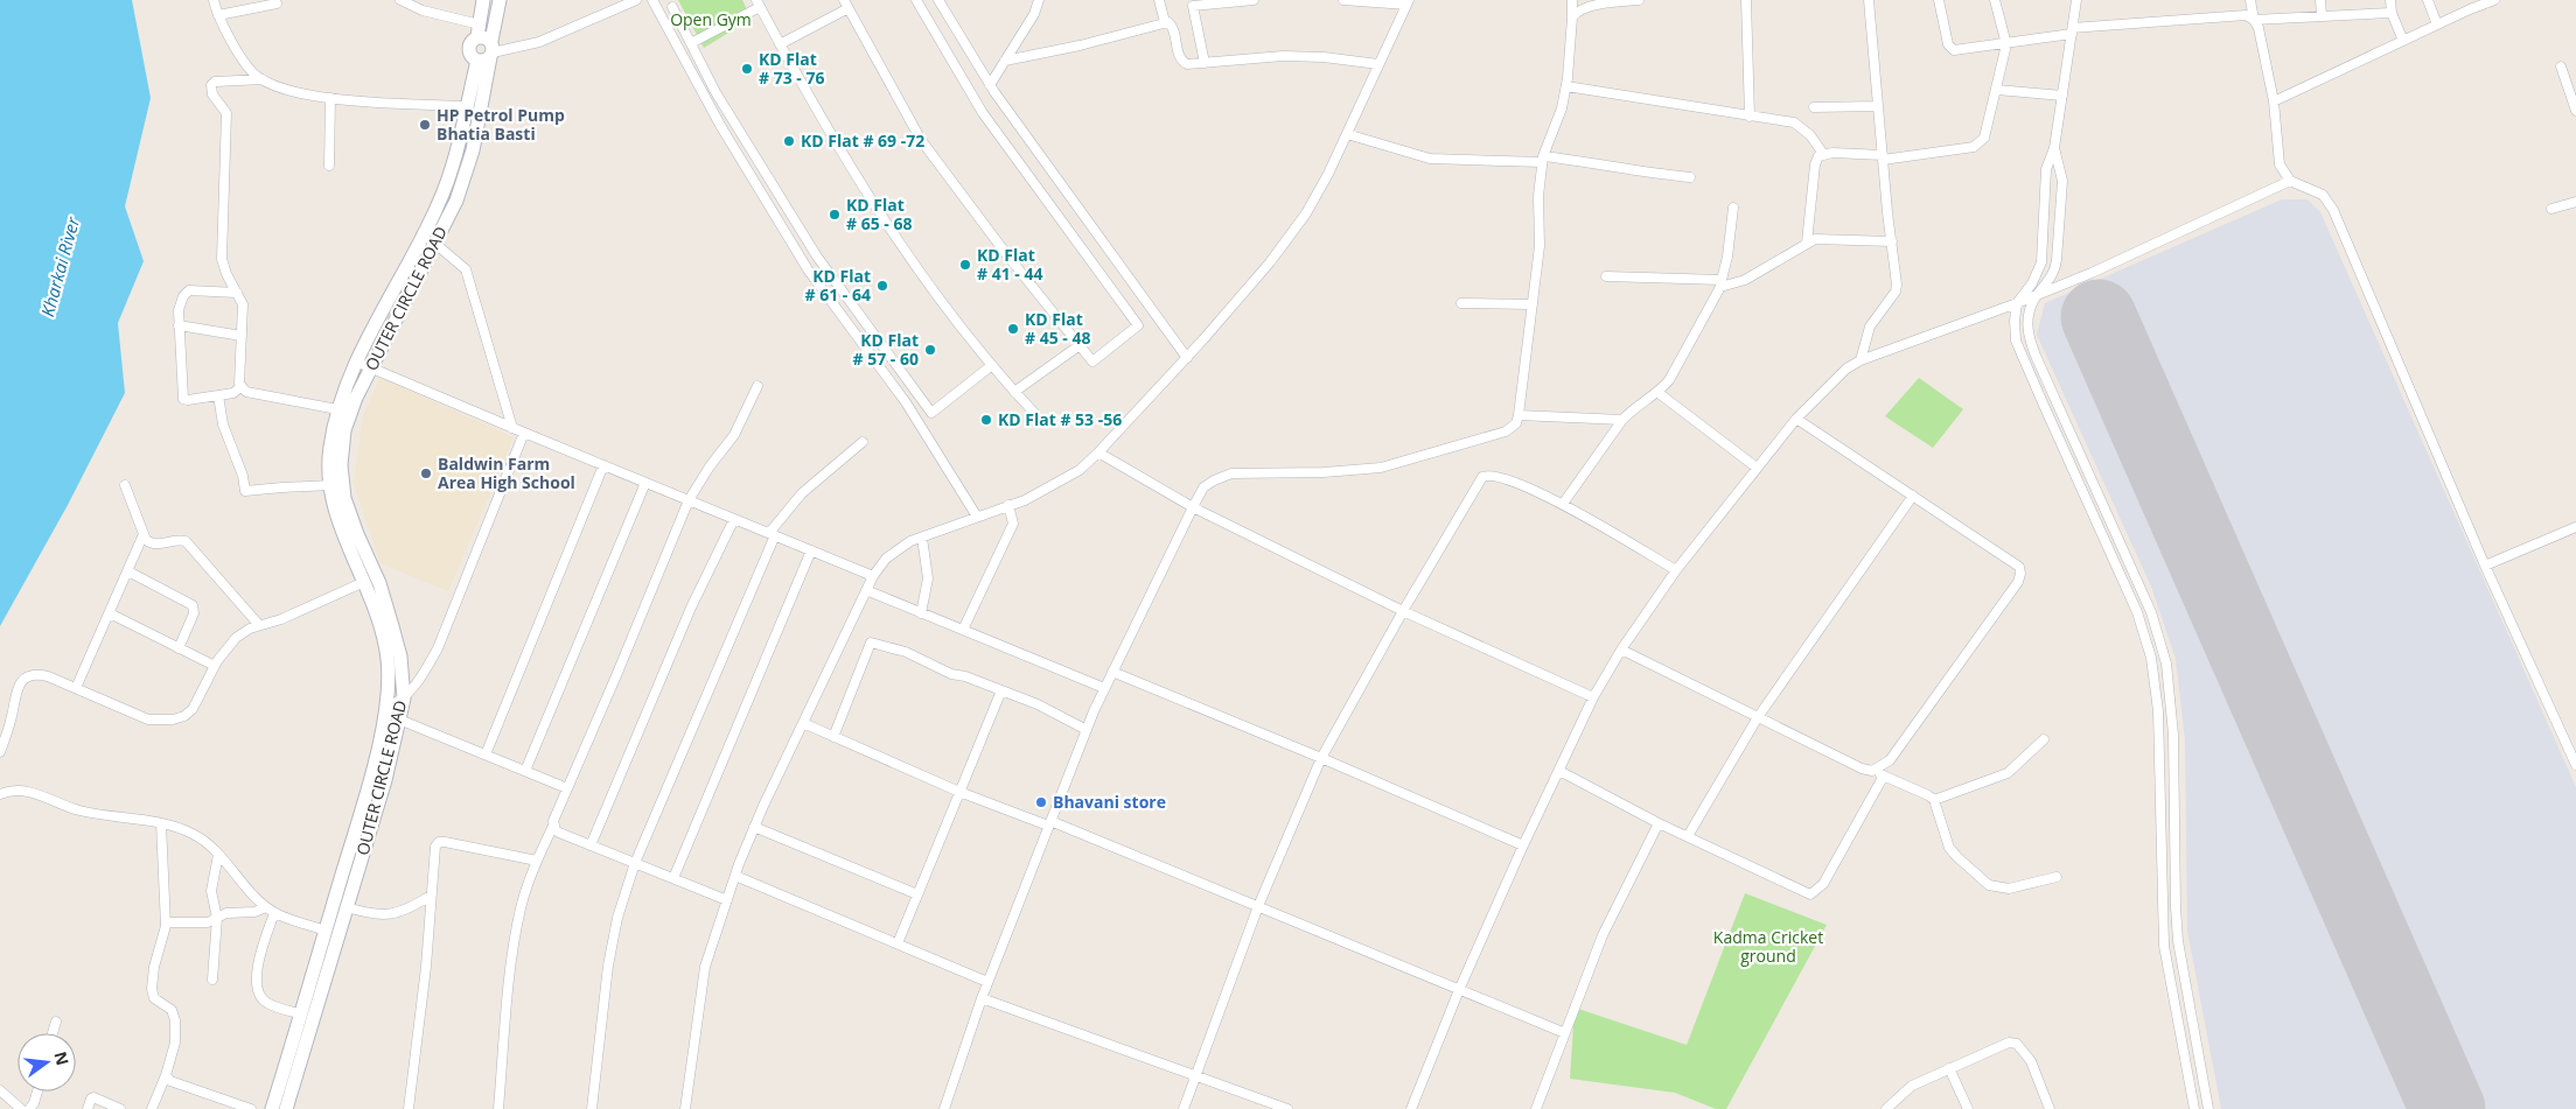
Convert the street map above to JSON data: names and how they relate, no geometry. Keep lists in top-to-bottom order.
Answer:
{
  "streets": {
    "main road": ["OUTER CIRCLE ROAD"]
  },
  "water": ["Kharkai River"],
  "parks": ["Open Gym", "Kadma Cricket ground"],
  "places": [
    "KD Flat # 73 - 76",
    "HP Petrol Pump Bhatia Basti",
    "KD Flat # 69 -72",
    "KD Flat # 65 - 68",
    "KD Flat # 41 - 44",
    "KD Flat # 61 - 64",
    "KD Flat # 45 - 48",
    "KD Flat # 57 - 60",
    "KD Flat # 53 -56",
    "Baldwin Farm Area High School",
    "Bhavani store"
  ],
  "north": "right"
}
